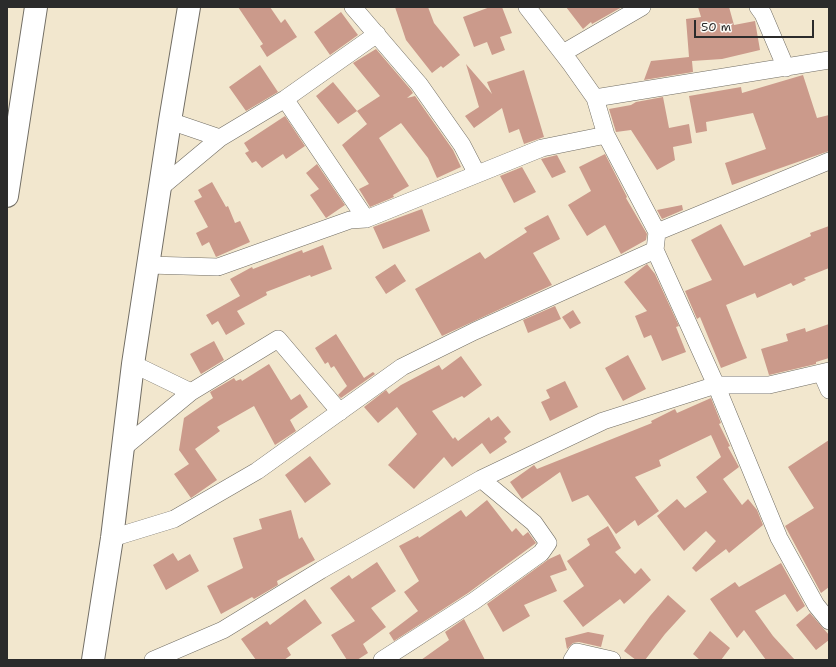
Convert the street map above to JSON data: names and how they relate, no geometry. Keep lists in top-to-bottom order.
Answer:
{
  "scale_bar": "50 m"
}
